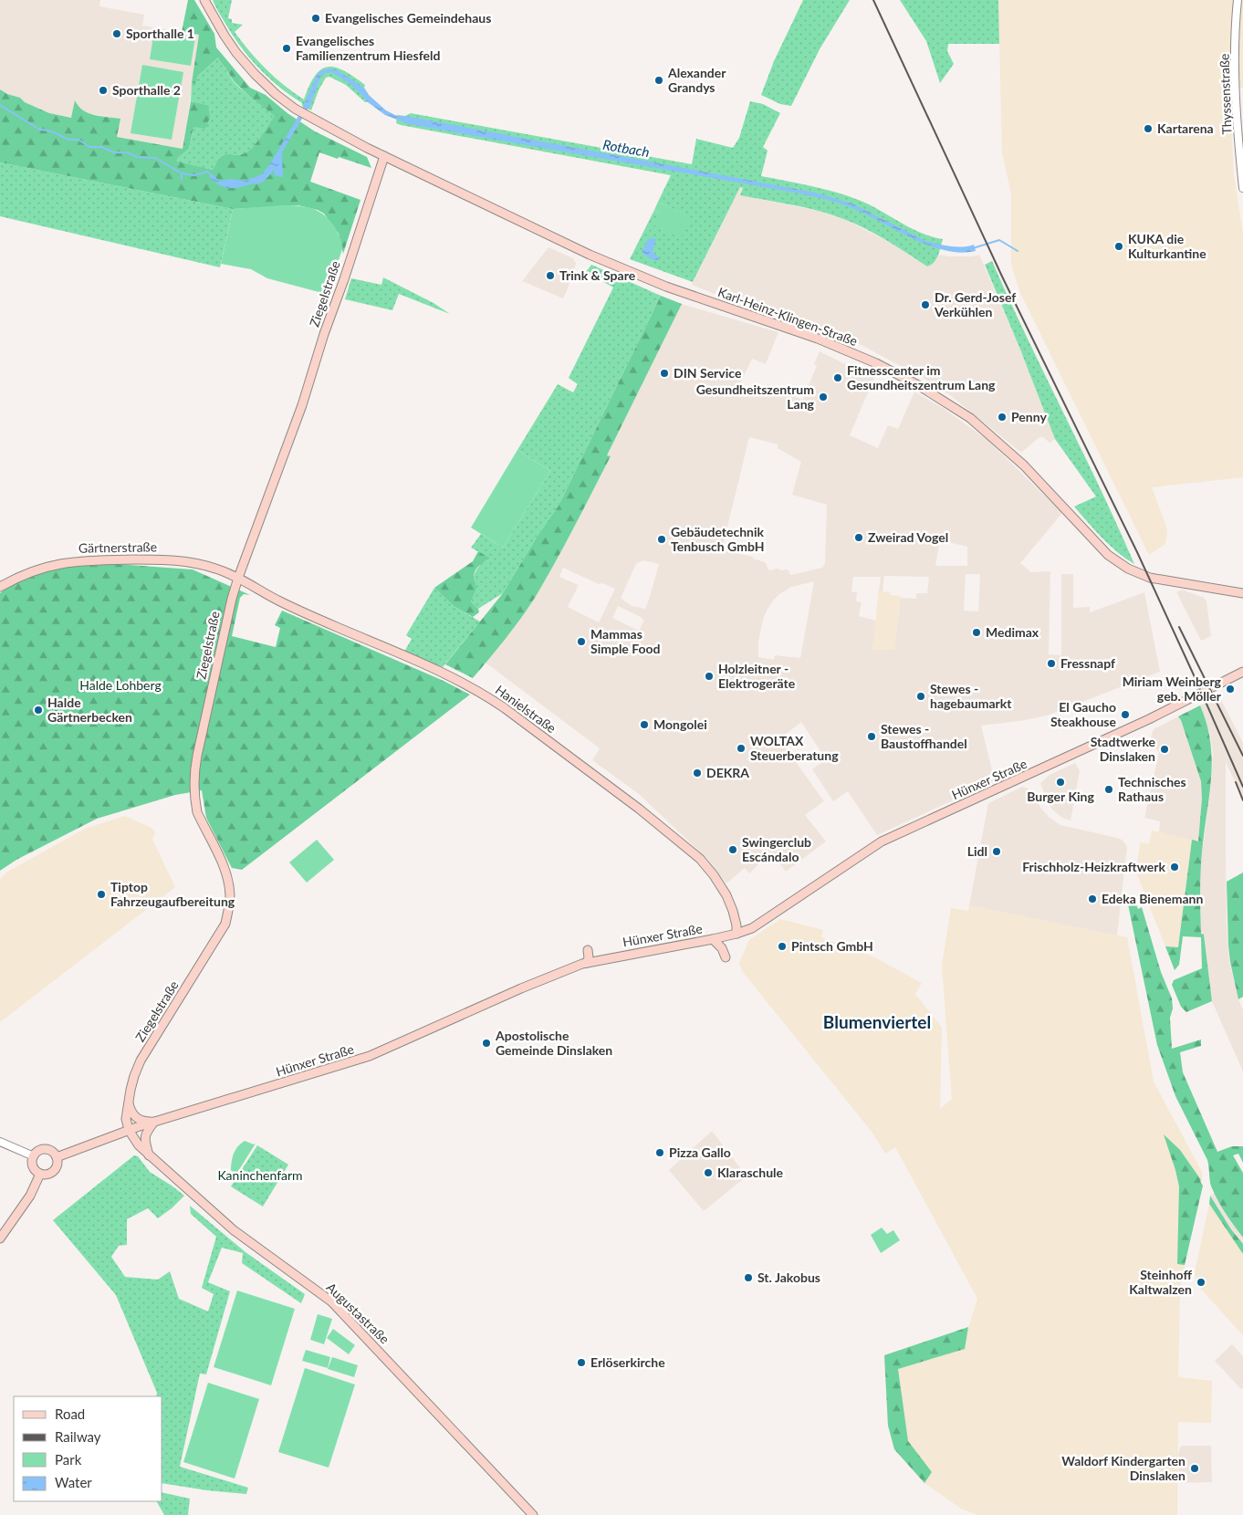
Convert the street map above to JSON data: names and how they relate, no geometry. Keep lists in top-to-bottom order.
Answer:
{
  "streets": {
    "main road": [
      "Ziegelstraße",
      "Karl-Heinz-Klingen-Straße",
      "Gärtnerstraße",
      "Hanielstraße",
      "Hünxer Straße",
      "Augustastraße"
    ],
    "street": ["Thyssenstraße"]
  },
  "crossings": [
    ["Ziegelstraße", "Karl-Heinz-Klingen-Straße"],
    ["Ziegelstraße", "Gärtnerstraße"],
    ["Ziegelstraße", "Hanielstraße"],
    ["Ziegelstraße", "Hünxer Straße"],
    ["Ziegelstraße", "Augustastraße"],
    ["Gärtnerstraße", "Hanielstraße"],
    ["Hanielstraße", "Hünxer Straße"],
    ["Hünxer Straße", "Augustastraße"]
  ],
  "districts": ["Blumenviertel"],
  "water": ["Rotbach"],
  "parks": ["Halde Lohberg", "Kaninchenfarm"],
  "places": [
    "Evangelisches Gemeindehaus",
    "Sporthalle 1",
    "Evangelisches Familienzentrum Hiesfeld",
    "Alexander Grandys",
    "Sporthalle 2",
    "Kartarena",
    "KUKA die Kulturkantine",
    "Trink & Spare",
    "Dr. Gerd-Josef Verkühlen",
    "DIN Service",
    "Fitnesscenter im Gesundheitszentrum Lang",
    "Gesundheitszentrum Lang",
    "Penny",
    "Zweirad Vogel",
    "Gebäudetechnik Tenbusch GmbH",
    "Medimax",
    "Mammas Simple Food",
    "Fressnapf",
    "Holzleitner - Elektrogeräte",
    "Miriam Weinberg geb. Möller",
    "Stewes - hagebaumarkt",
    "Halde Gärtnerbecken",
    "El Gaucho Steakhouse",
    "Mongolei",
    "Stewes - Baustoffhandel",
    "WOLTAX Steuerberatung",
    "Stadtwerke Dinslaken",
    "DEKRA",
    "Burger King",
    "Technisches Rathaus",
    "Swingerclub Escándalo",
    "Lidl",
    "Frischholz-Heizkraftwerk",
    "Tiptop Fahrzeugaufbereitung",
    "Edeka Bienemann",
    "Pintsch GmbH",
    "Apostolische Gemeinde Dinslaken",
    "Pizza Gallo",
    "Klaraschule",
    "St. Jakobus",
    "Steinhoff Kaltwalzen",
    "Erlöserkirche",
    "Waldorf Kindergarten Dinslaken"
  ],
  "legend": [
    "Road",
    "Railway",
    "Park",
    "Water"
  ]
}
